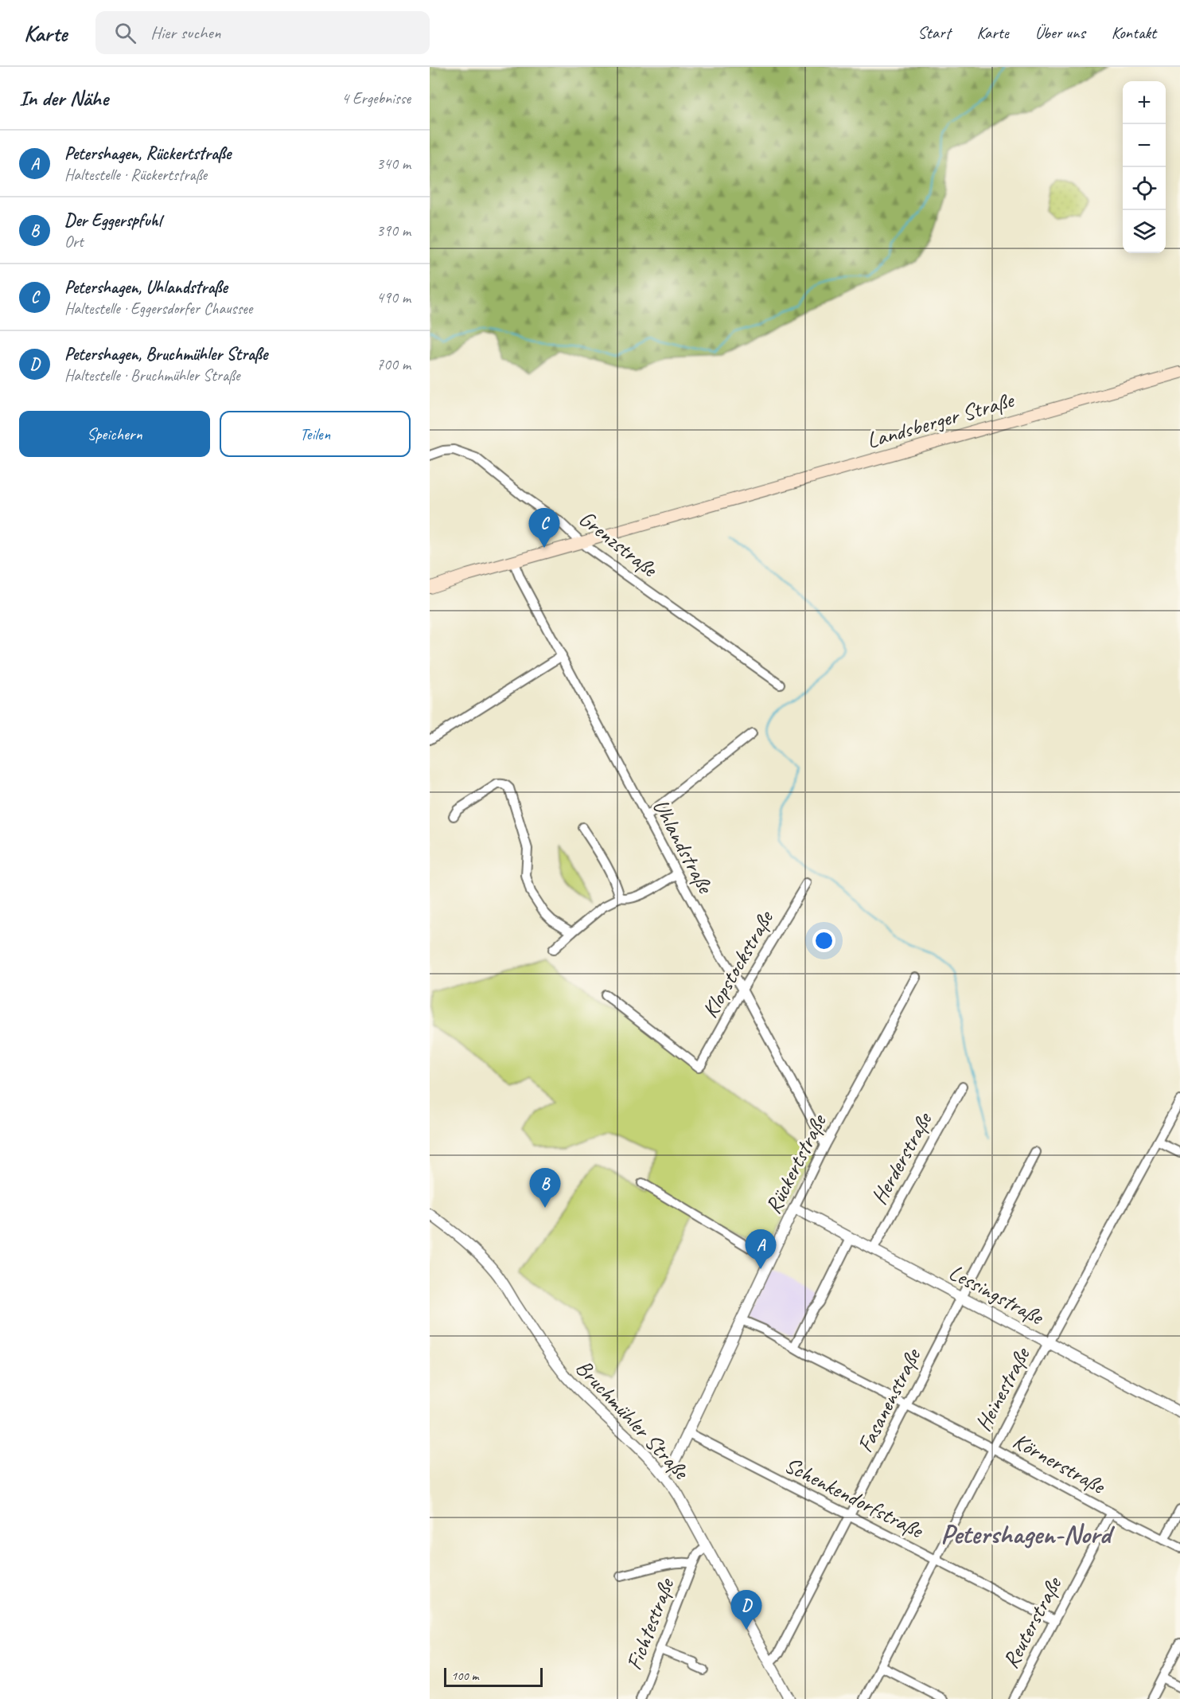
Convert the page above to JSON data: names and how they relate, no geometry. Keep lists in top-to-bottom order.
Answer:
{
  "streets": {
    "main road": ["Landsberger Straße"],
    "street": [
      "Grenzstraße",
      "Uhlandstraße",
      "Klopstockstraße",
      "Herderstraße",
      "Rückertstraße",
      "Lessingstraße",
      "Heinestraße",
      "Fasanenstraße",
      "Bruchmühler Straße",
      "Körnerstraße",
      "Schenkendorfstraße",
      "Reuterstraße",
      "Fichtestraße"
    ]
  },
  "crossings": [
    ["Landsberger Straße", "Grenzstraße"],
    ["Landsberger Straße", "Uhlandstraße"],
    ["Uhlandstraße", "Klopstockstraße"],
    ["Uhlandstraße", "Rückertstraße"],
    ["Herderstraße", "Lessingstraße"],
    ["Rückertstraße", "Lessingstraße"],
    ["Rückertstraße", "Bruchmühler Straße"],
    ["Rückertstraße", "Körnerstraße"],
    ["Rückertstraße", "Schenkendorfstraße"],
    ["Lessingstraße", "Heinestraße"],
    ["Lessingstraße", "Fasanenstraße"],
    ["Heinestraße", "Körnerstraße"],
    ["Heinestraße", "Schenkendorfstraße"],
    ["Fasanenstraße", "Bruchmühler Straße"],
    ["Fasanenstraße", "Körnerstraße"],
    ["Fasanenstraße", "Schenkendorfstraße"],
    ["Bruchmühler Straße", "Fichtestraße"],
    ["Körnerstraße", "Reuterstraße"],
    ["Schenkendorfstraße", "Reuterstraße"]
  ],
  "districts": ["Petershagen-Nord"],
  "scale_bar": "100 m",
  "page": {
    "header": "Karte",
    "search": "Hier suchen",
    "nav": [
      "Start",
      "Karte",
      "Über uns",
      "Kontakt"
    ],
    "heading": ["In der Nähe", "4 Ergebnisse"],
    "map_buttons": ["+", "−"],
    "list": [
      {
        "mark": "A",
        "name": "Petershagen, Rückertstraße",
        "note": "Haltestelle · Rückertstraße",
        "value": "340 m"
      },
      {
        "mark": "B",
        "name": "Der Eggerspfuhl",
        "note": "Ort",
        "value": "390 m"
      },
      {
        "mark": "C",
        "name": "Petershagen, Uhlandstraße",
        "note": "Haltestelle · Eggersdorfer Chaussee",
        "value": "490 m"
      },
      {
        "mark": "D",
        "name": "Petershagen, Bruchmühler Straße",
        "note": "Haltestelle · Bruchmühler Straße",
        "value": "700 m"
      }
    ],
    "buttons": ["Speichern", "Teilen"],
    "pins": [
      "C",
      "B",
      "A",
      "D"
    ],
    "scale": "100 m"
  }
}
